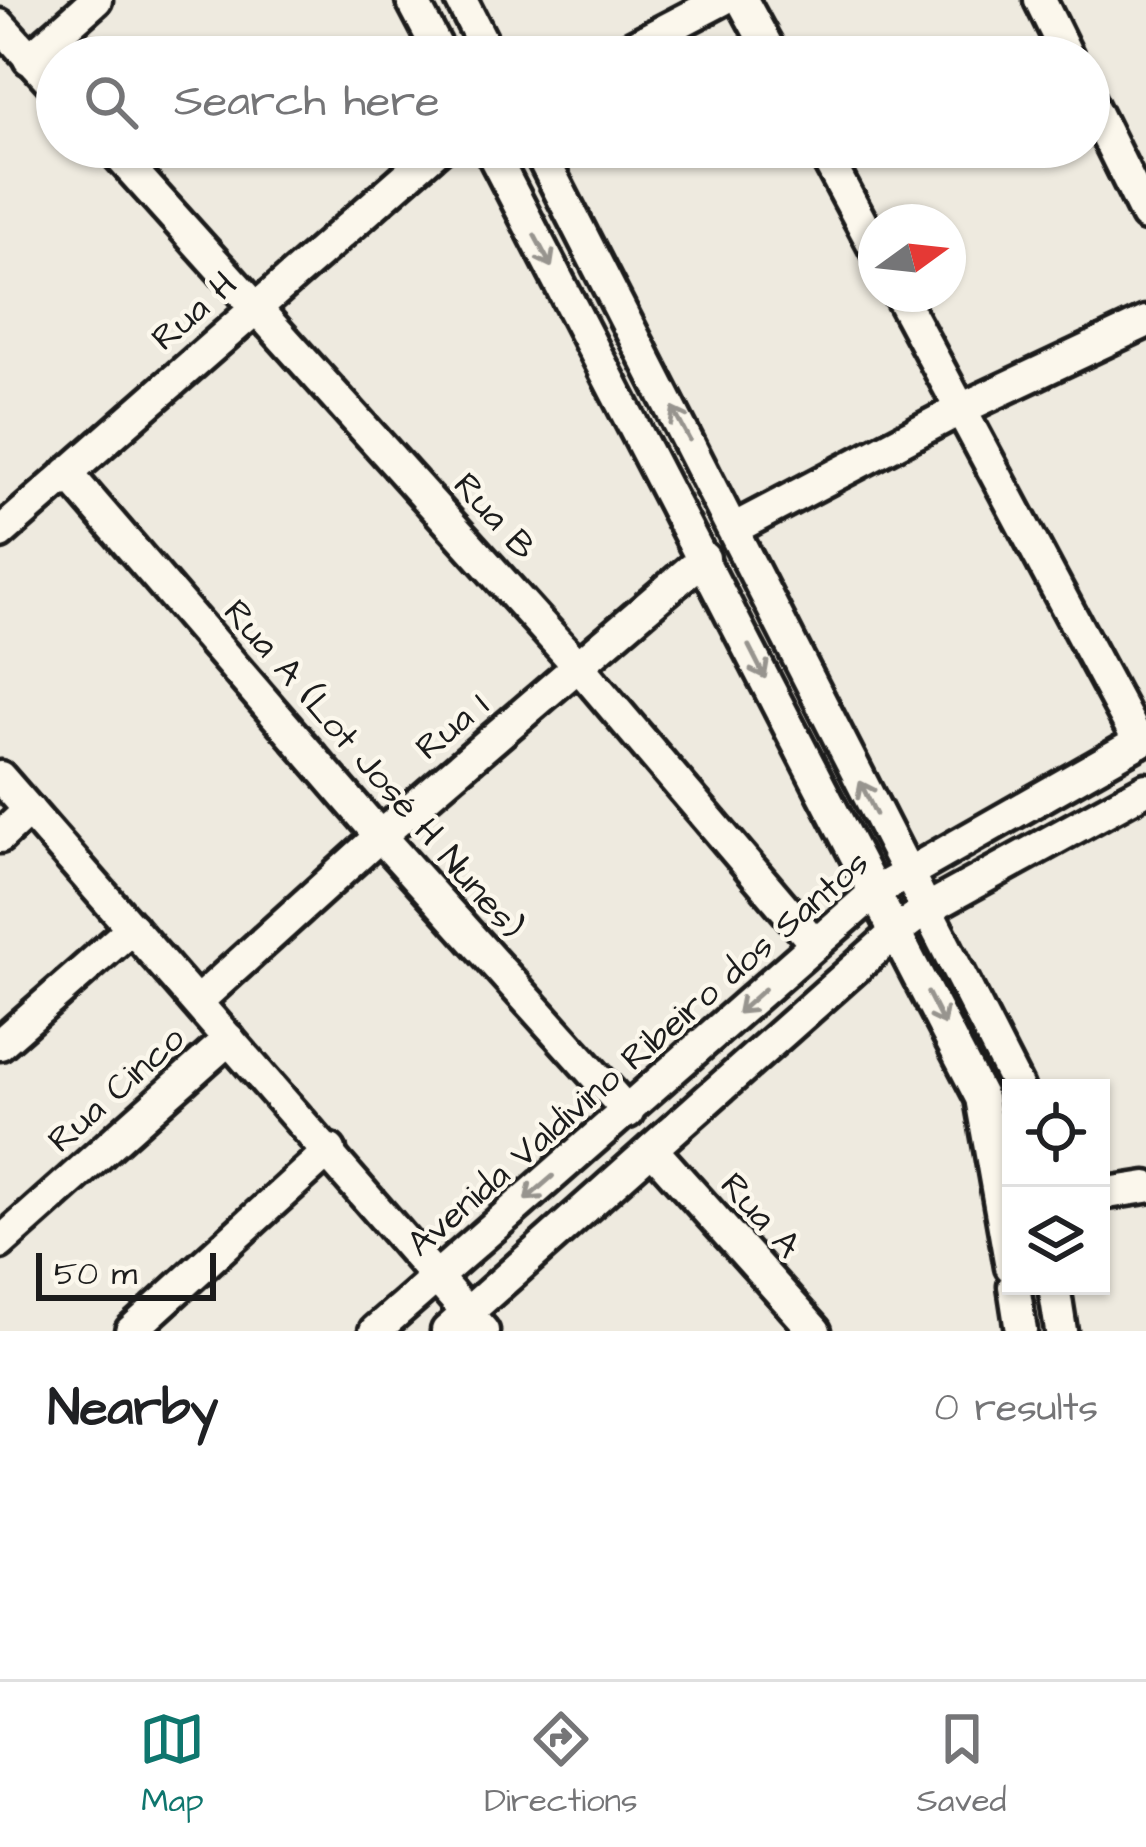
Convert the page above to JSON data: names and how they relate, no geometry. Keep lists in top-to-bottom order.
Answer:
{
  "streets": {
    "street": [
      "Rua H",
      "Rua B",
      "Rua I",
      "Rua A (Lot José H Nunes)",
      "Avenida Valdivino Ribeiro dos Santos",
      "Rua Cinco",
      "Rua A"
    ]
  },
  "crossings": [
    ["Rua H", "Rua B"],
    ["Rua H", "Rua A (Lot José H Nunes)"],
    ["Rua B", "Rua I"],
    ["Rua B", "Avenida Valdivino Ribeiro dos Santos"],
    ["Rua I", "Rua A (Lot José H Nunes)"],
    ["Rua A (Lot José H Nunes)", "Avenida Valdivino Ribeiro dos Santos"]
  ],
  "scale_bar": "50 m",
  "north": "right",
  "page": {
    "search": "Search here",
    "scale": "50 m",
    "heading": ["Nearby", "0 results"],
    "nav": ["Map", "Directions", "Saved"]
  }
}
